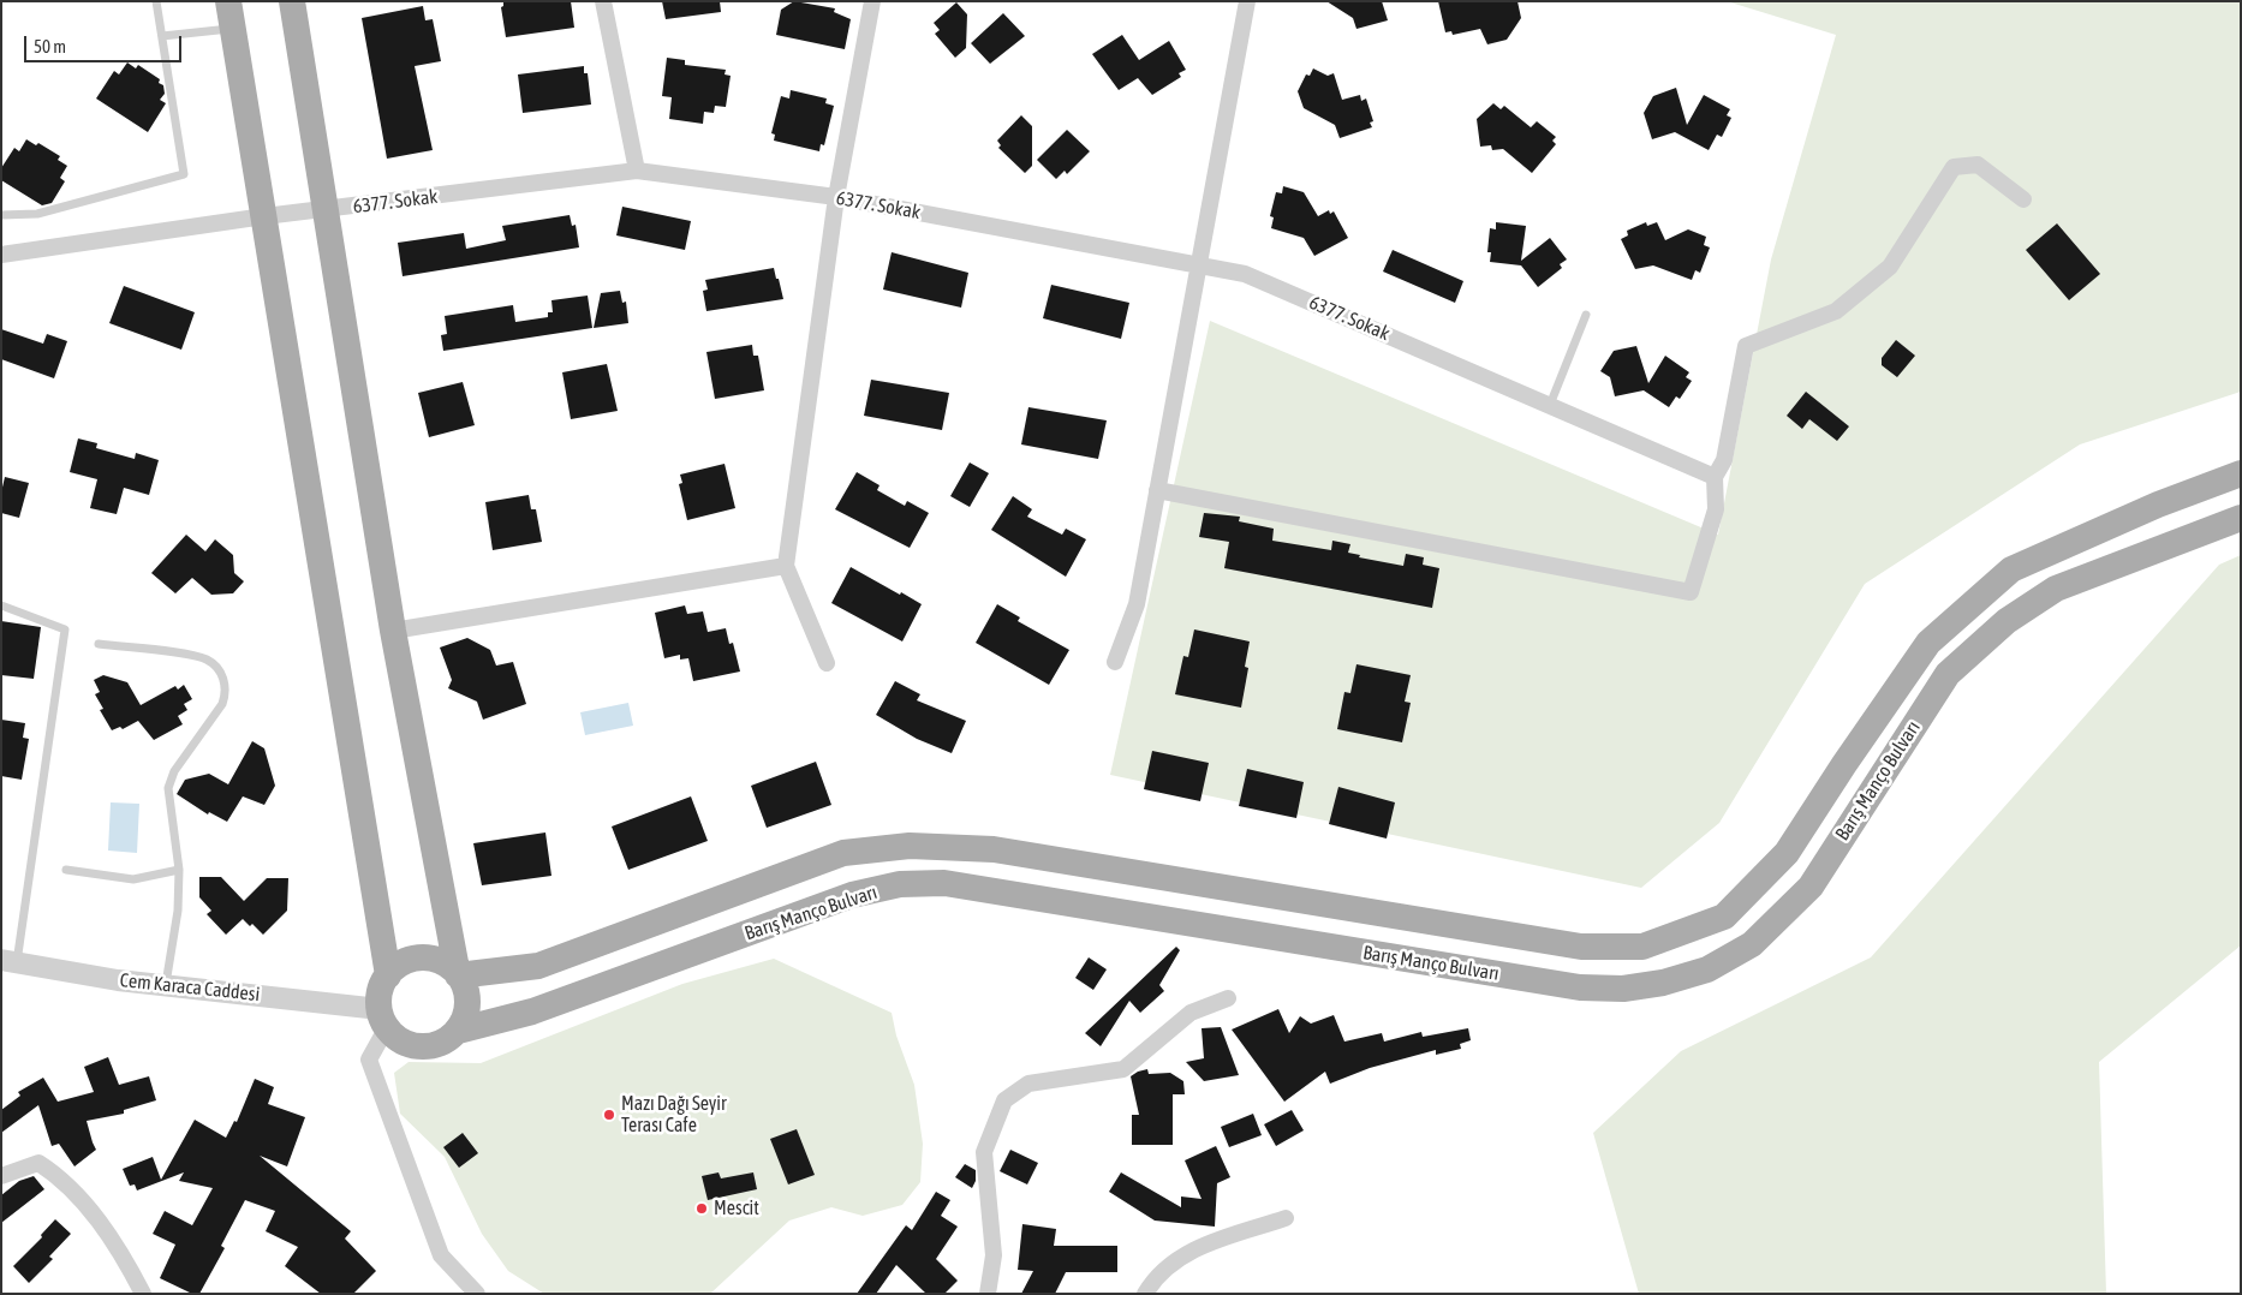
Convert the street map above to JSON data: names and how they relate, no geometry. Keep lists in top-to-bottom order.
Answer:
{
  "streets": {
    "main road": ["Barış Manço Bulvarı"],
    "street": ["6377. Sokak", "Cem Karaca Caddesi"]
  },
  "crossings": [
    ["Barış Manço Bulvarı", "Cem Karaca Caddesi"]
  ],
  "places": ["Mazı Dağı Seyir Terası Cafe", "Mescit"],
  "scale_bar": "50 m"
}
